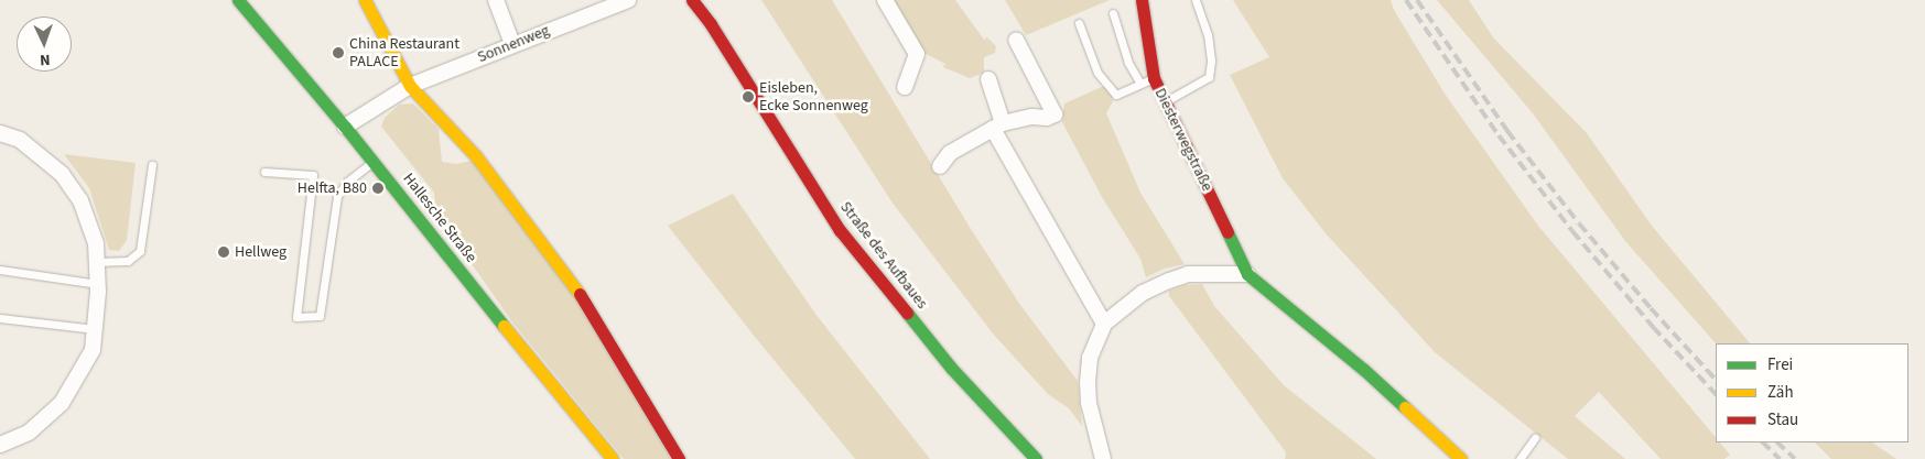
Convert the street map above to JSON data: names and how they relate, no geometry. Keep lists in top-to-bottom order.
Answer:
{
  "streets": {
    "street": [
      "Sonnenweg",
      "Diesterwegstraße",
      "Hallesche Straße",
      "Straße des Aufbaues"
    ]
  },
  "crossings": [
    ["Sonnenweg", "Hallesche Straße"]
  ],
  "places": [
    "China Restaurant PALACE",
    "Eisleben, Ecke Sonnenweg",
    "Helfta, B80",
    "Hellweg"
  ],
  "legend": ["Frei", "Zäh", "Stau"],
  "north": "bottom"
}
